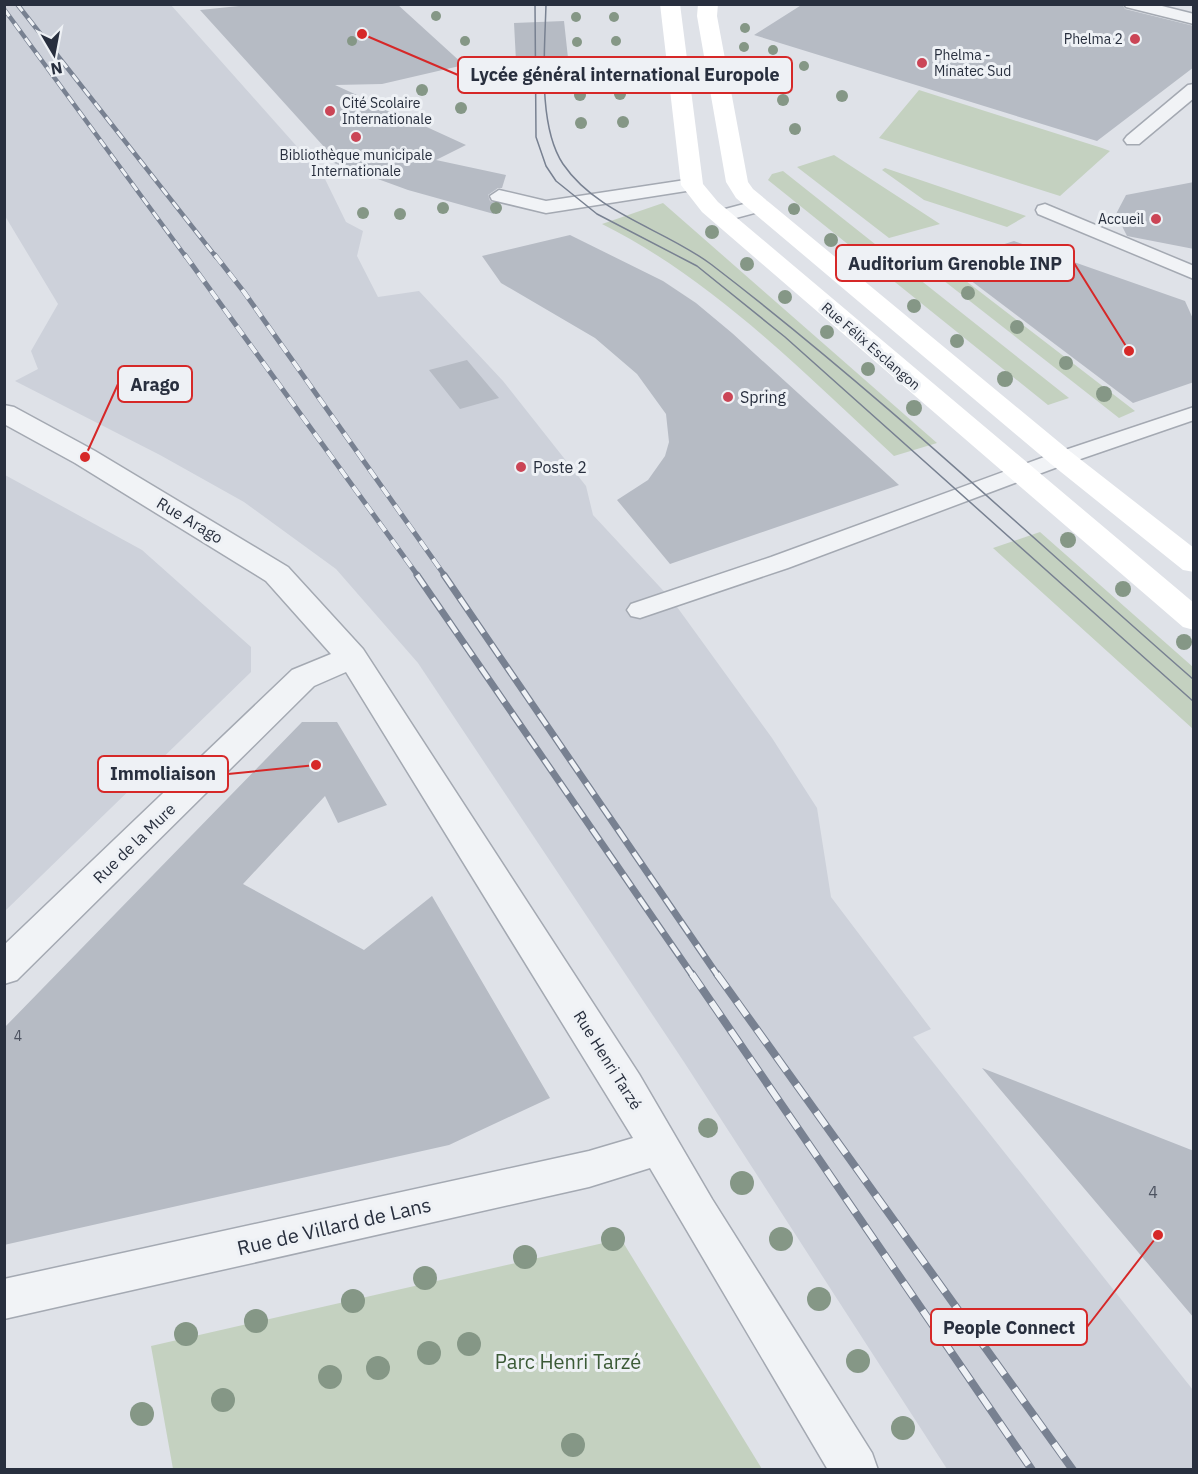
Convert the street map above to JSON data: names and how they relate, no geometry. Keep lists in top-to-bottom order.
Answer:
{
  "streets": {
    "street": [
      "Rue Félix Esclangon",
      "Rue Arago",
      "Rue de la Mure",
      "Rue Henri Tarzé",
      "Rue de Villard de Lans"
    ]
  },
  "crossings": [
    ["Rue Arago", "Rue de la Mure"],
    ["Rue Arago", "Rue Henri Tarzé"],
    ["Rue de la Mure", "Rue Henri Tarzé"],
    ["Rue Henri Tarzé", "Rue de Villard de Lans"]
  ],
  "parks": ["Parc Henri Tarzé"],
  "places": [
    "Lycée général international Europole",
    "Phelma 2",
    "Phelma - Minatec Sud",
    "Cité Scolaire Internationale",
    "Bibliothèque municipale Internationale",
    "Accueil",
    "Auditorium Grenoble INP",
    "Spring",
    "Arago",
    "Poste 2",
    "Immoliaison",
    "People Connect"
  ],
  "house_numbers": ["4", "4"],
  "north": "bottom"
}
